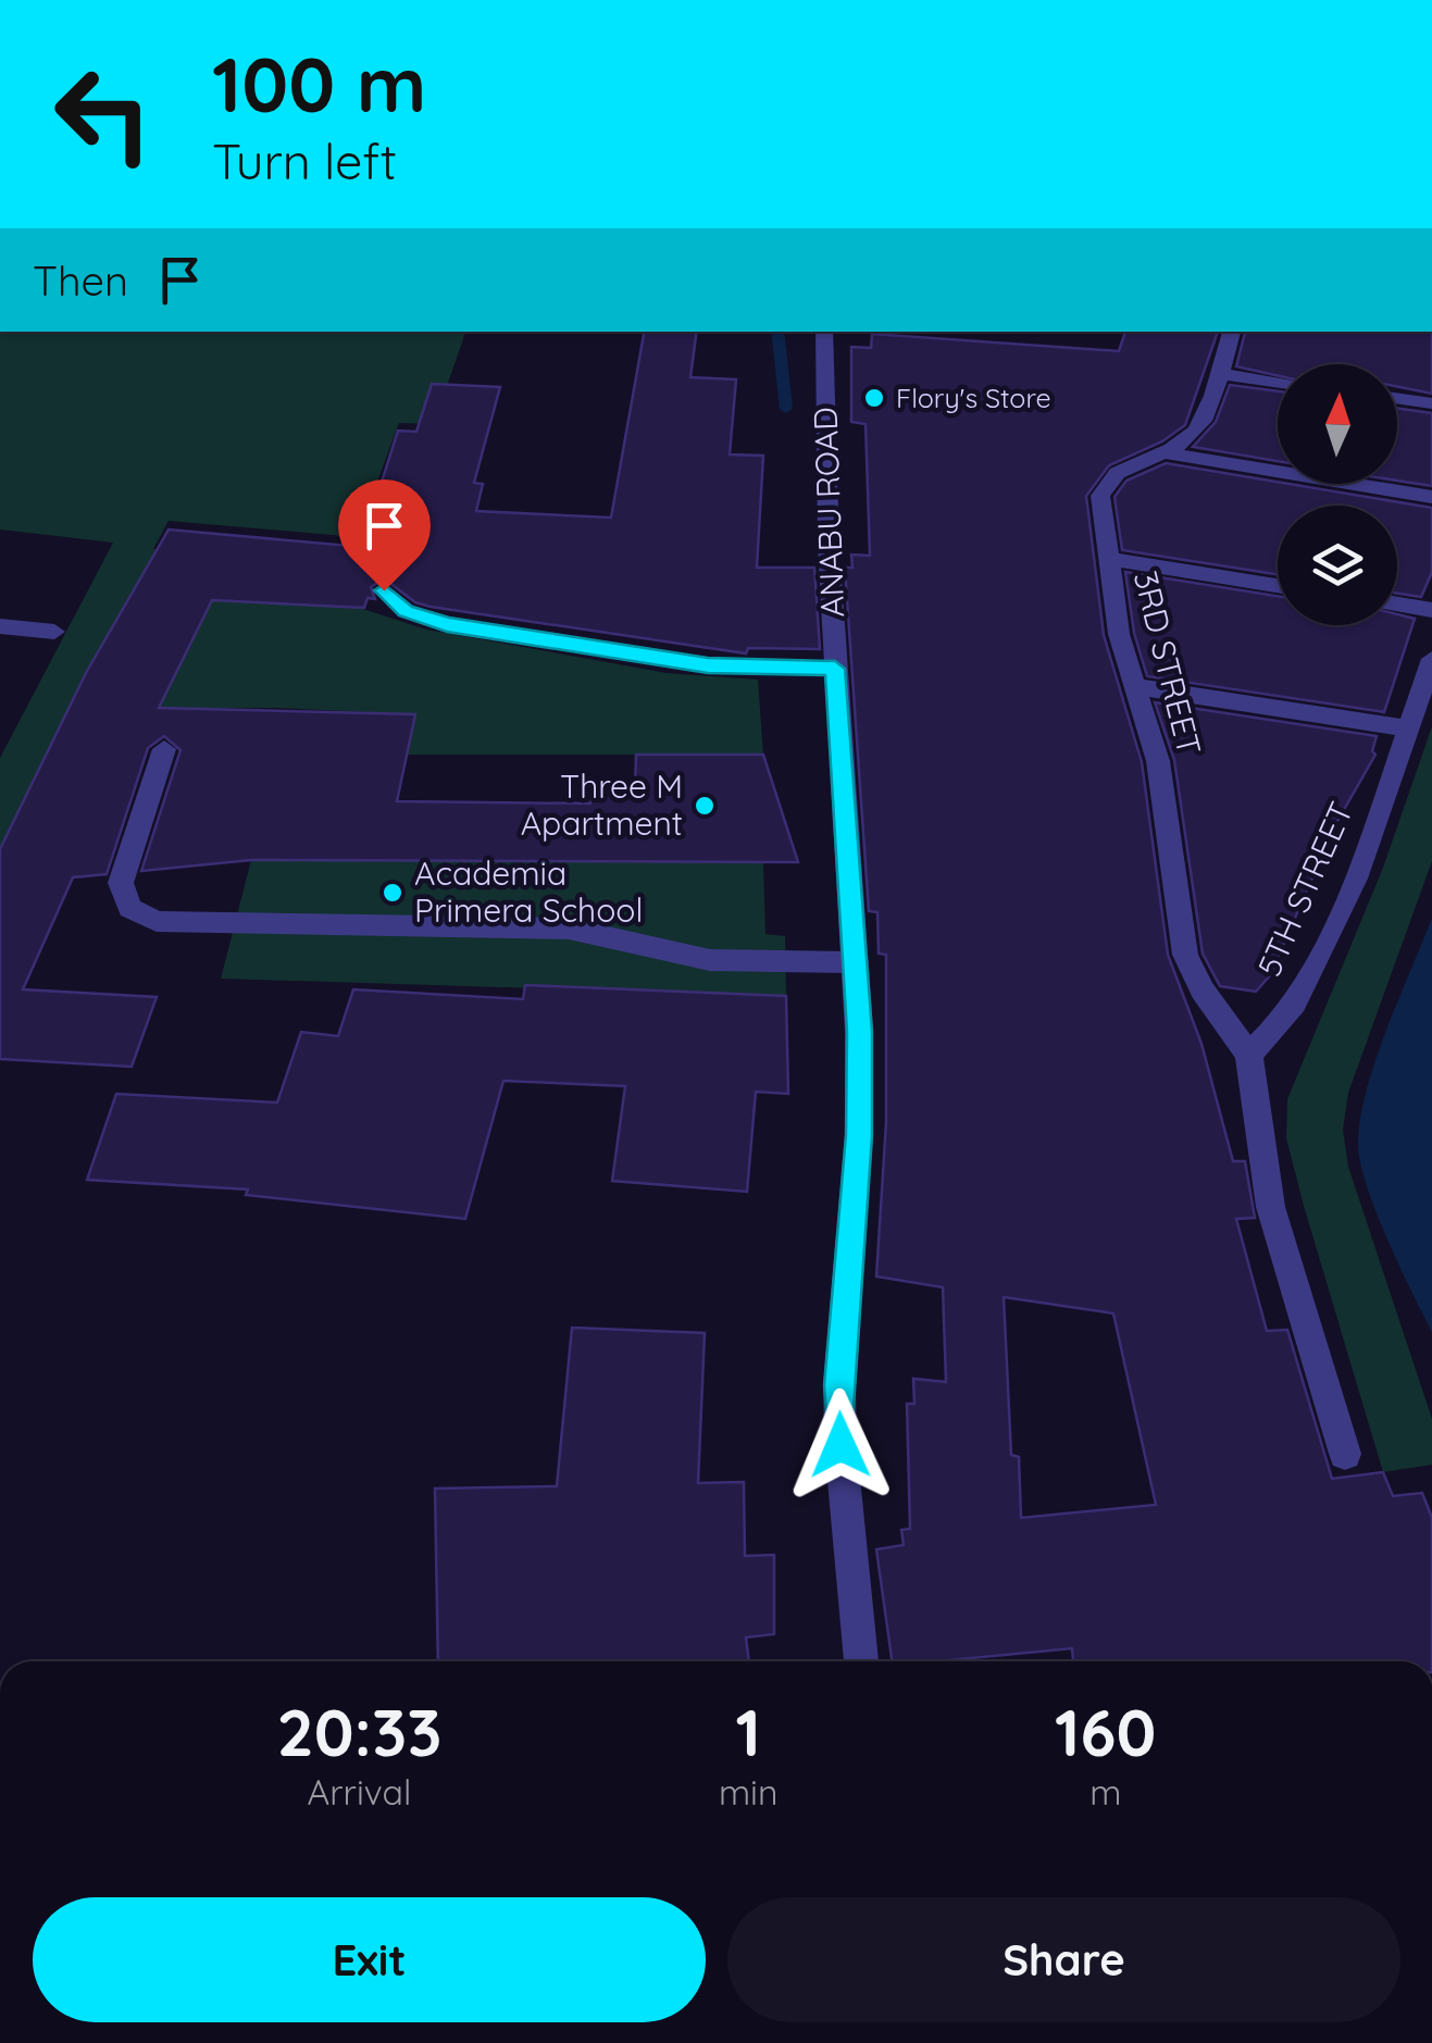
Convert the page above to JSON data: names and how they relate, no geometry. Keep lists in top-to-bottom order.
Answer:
{
  "streets": {
    "street": ["ANABU ROAD", "3RD STREET", "5TH STREET"]
  },
  "crossings": [
    ["3RD STREET", "5TH STREET"]
  ],
  "places": ["Flory's Store", "Three M Apartment", "Academia Primera School"],
  "north": "top",
  "page": {
    "turn": ["100 m", "Turn left"],
    "then": "Then",
    "eta": [
      "20:33",
      "Arrival",
      "1",
      "min",
      "160",
      "m"
    ],
    "buttons": ["Exit", "Share"]
  }
}
